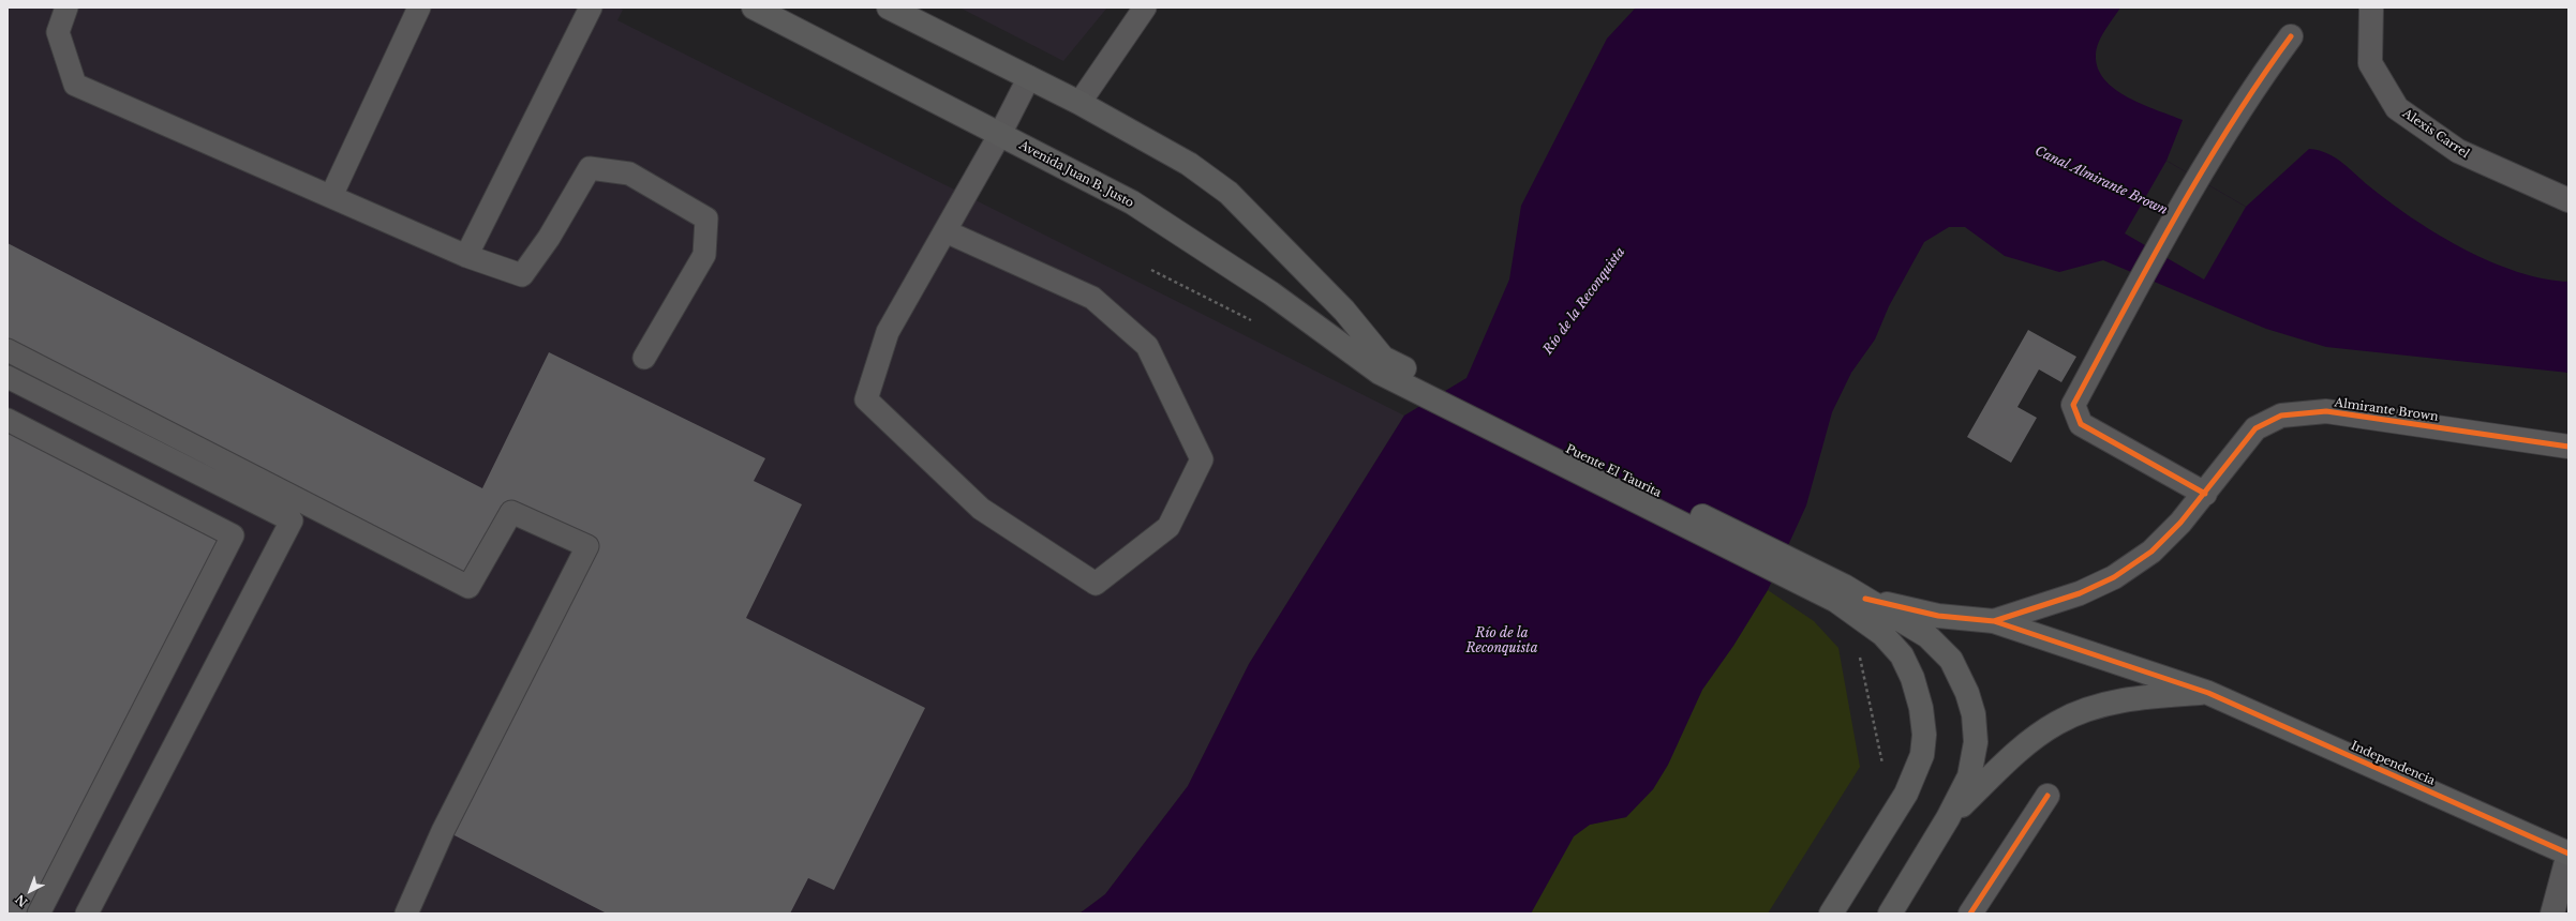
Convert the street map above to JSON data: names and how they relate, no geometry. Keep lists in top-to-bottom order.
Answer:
{
  "streets": {
    "main road": ["Avenida Juan B. Justo", "Puente El Taurita", "Independencia"],
    "street": ["Alexis Carrel", "Almirante Brown"]
  },
  "crossings": [
    ["Avenida Juan B. Justo", "Puente El Taurita"],
    ["Almirante Brown", "Independencia"]
  ],
  "water": ["Canal Almirante Brown", "Río de la Reconquista"],
  "north": "bottom left"
}
